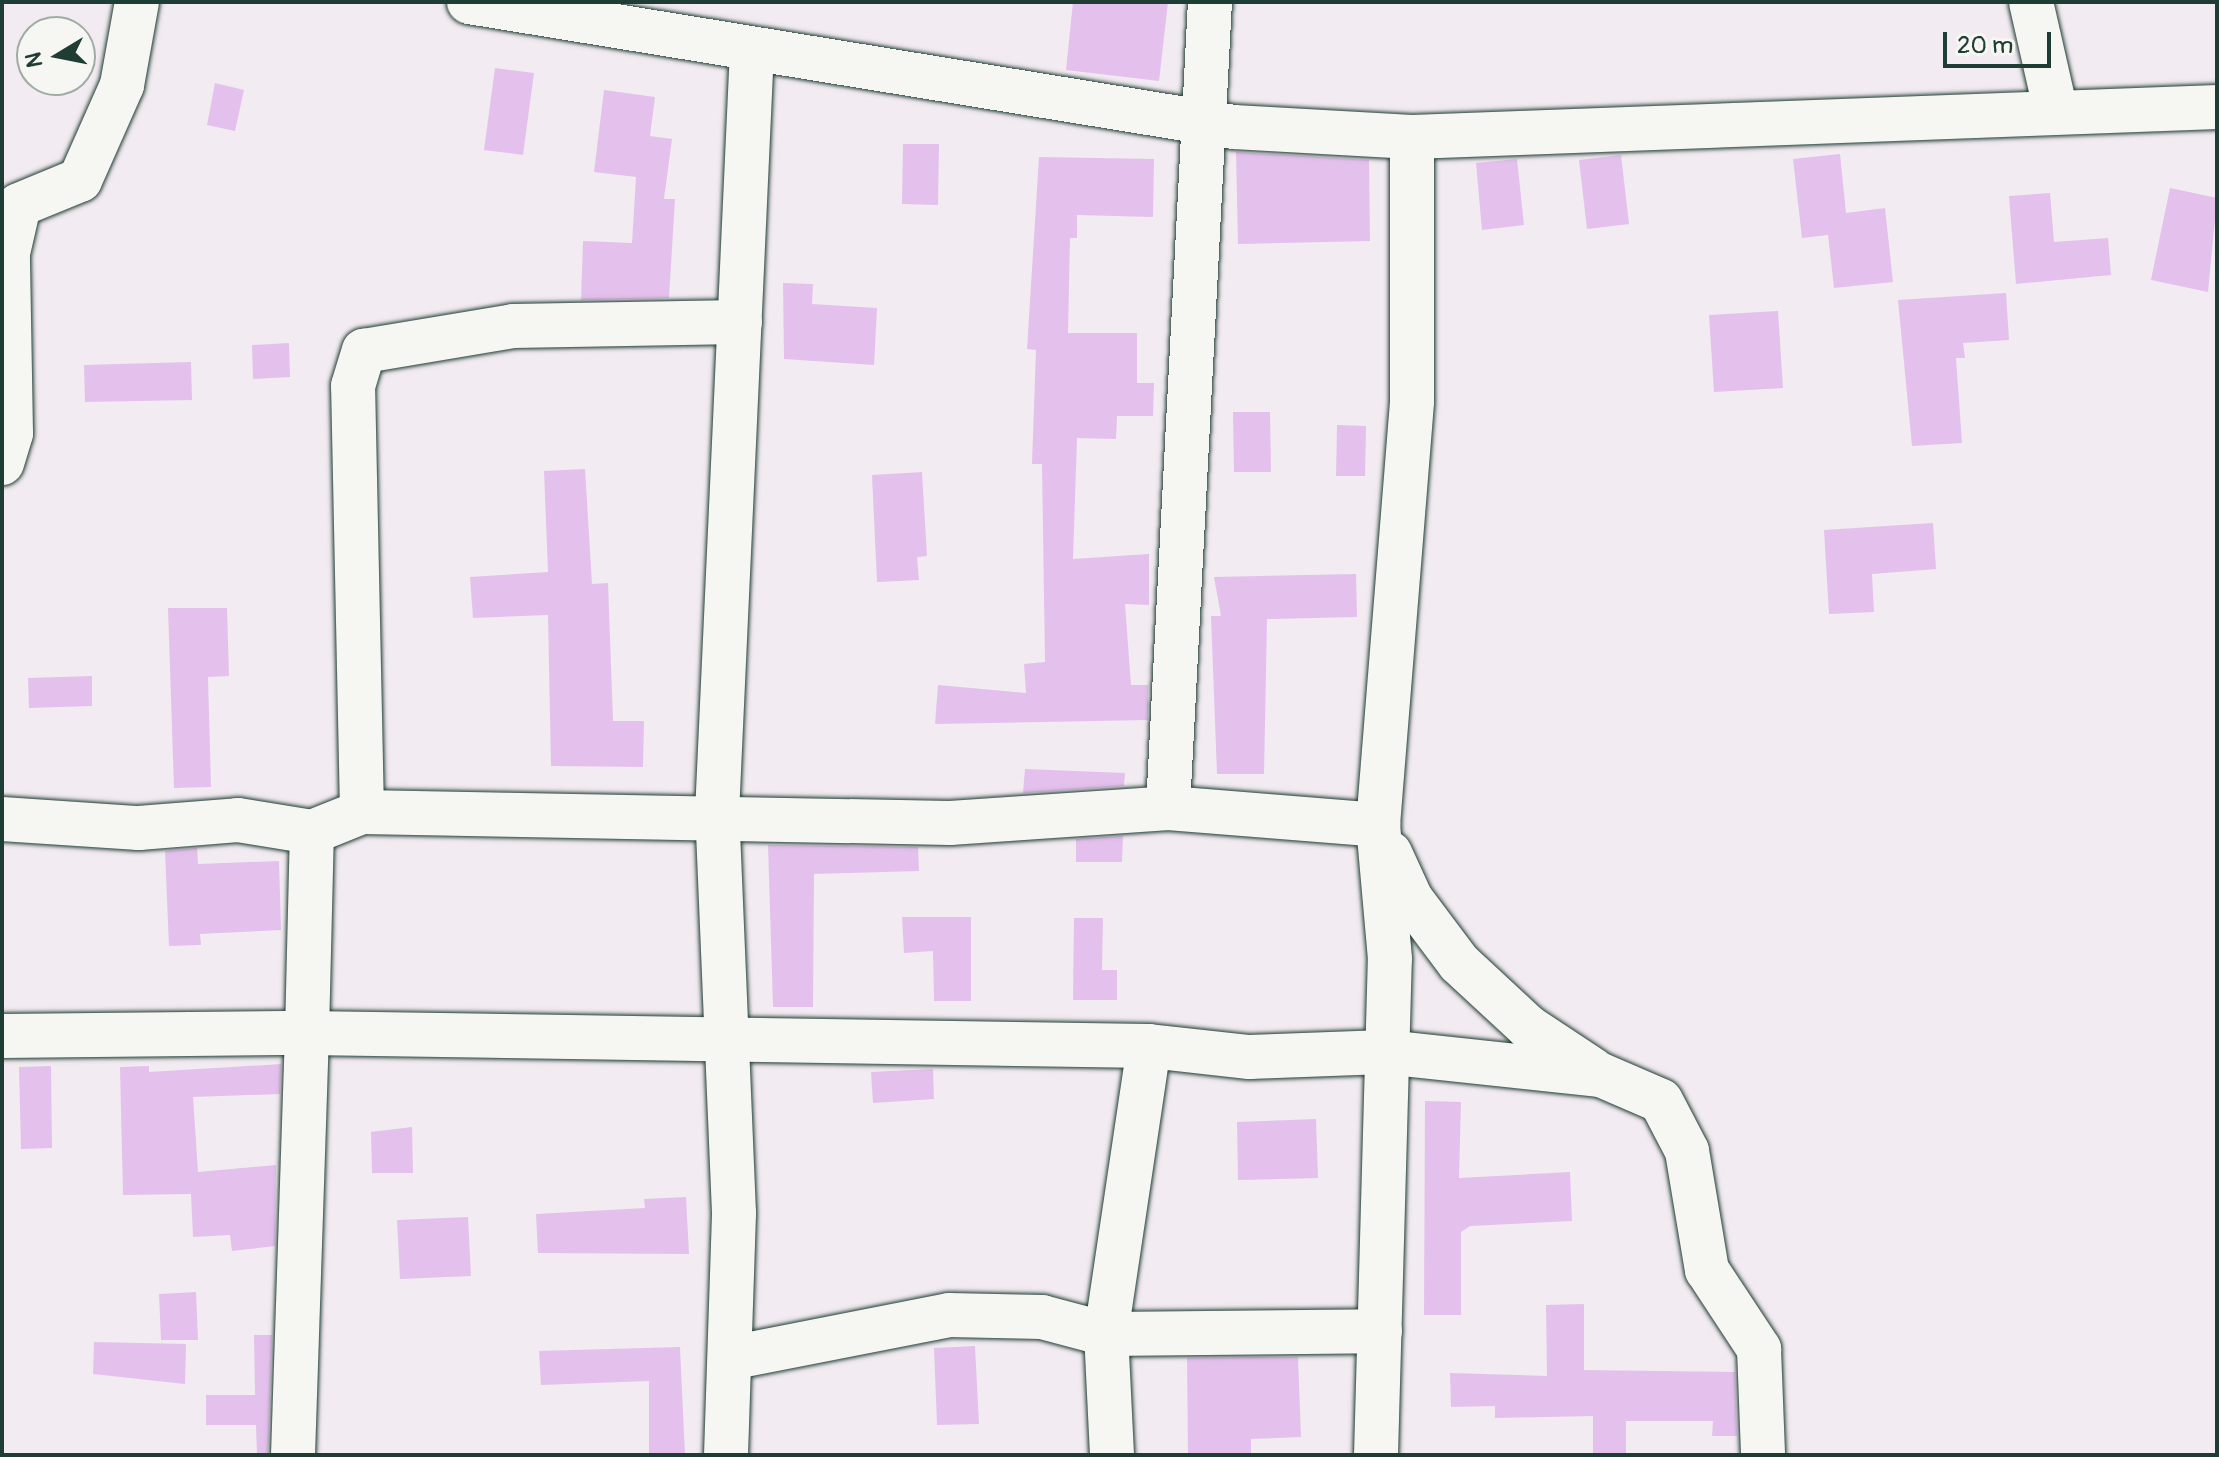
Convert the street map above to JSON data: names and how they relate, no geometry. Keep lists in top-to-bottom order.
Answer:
{
  "scale_bar": "20 m",
  "north": "left"
}
